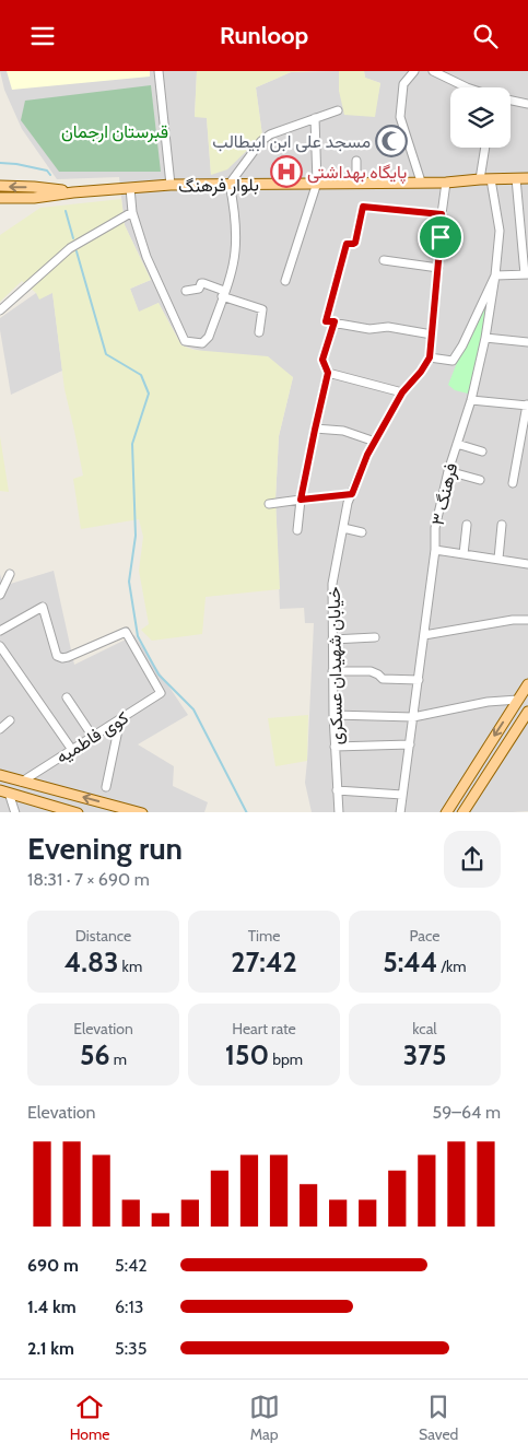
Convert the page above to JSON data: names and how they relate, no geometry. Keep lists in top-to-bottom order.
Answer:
{
  "streets": {
    "main road": ["بلوار فرهنگ"],
    "street": ["فرهنگ ۳", "خیابان شهیدان عسکری", "کوی فاطمیه"]
  },
  "crossings": [
    ["بلوار فرهنگ", "فرهنگ ۳"]
  ],
  "parks": ["قبرستان ارجمان"],
  "places": {
    "mosque": ["مسجد علی ابن ابیطالب"],
    "hospital": ["پایگاه بهداشتی"]
  },
  "page": {
    "header": "Runloop",
    "heading": ["Evening run", "18:31 · 7 × 690 m"],
    "stats": [
      ["Distance", "4.83 km"],
      ["Time", "27:42"],
      ["Pace", "5:44 /km"],
      ["Elevation", "56 m"],
      ["Heart rate", "150 bpm"],
      ["kcal", "375"]
    ],
    "chart": ["Elevation", "59–64 m"],
    "list": [
      {
        "name": "690 m",
        "note": "5:42"
      },
      {
        "name": "1.4 km",
        "note": "6:13"
      },
      {
        "name": "2.1 km",
        "note": "5:35"
      }
    ],
    "tabs": ["Home", "Map", "Saved"]
  }
}
